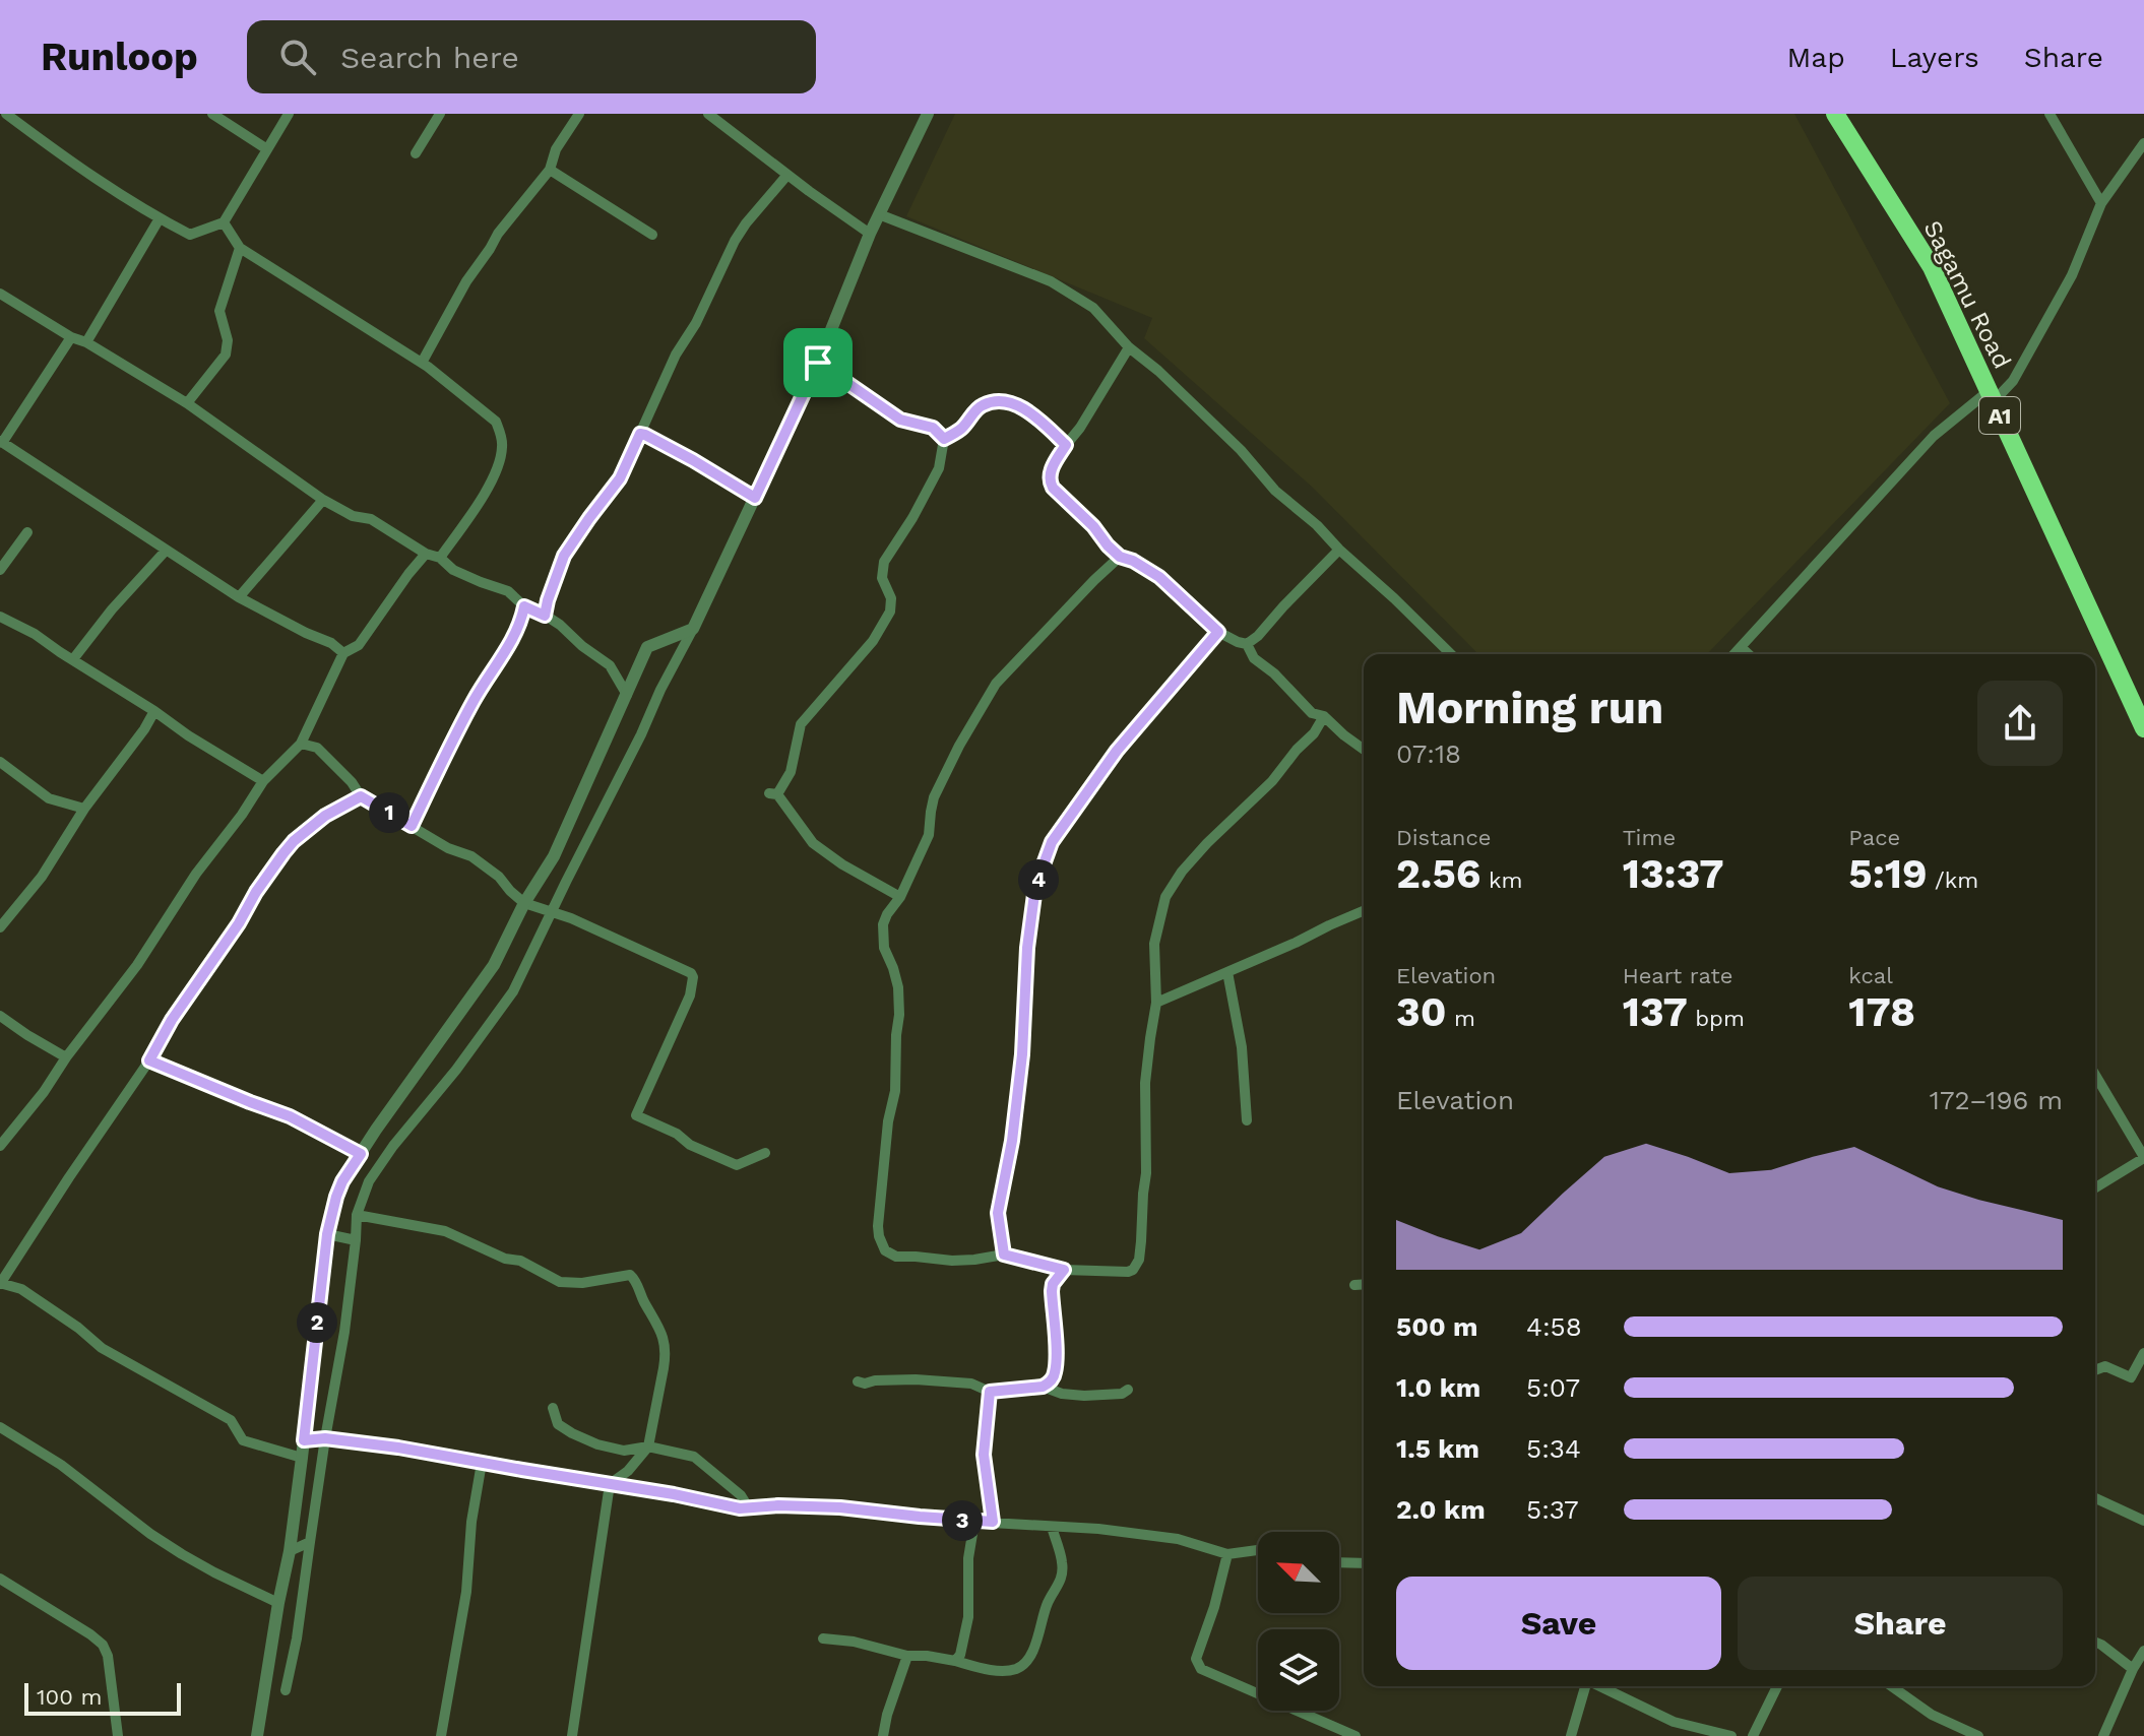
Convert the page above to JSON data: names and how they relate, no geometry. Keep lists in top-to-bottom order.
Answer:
{
  "streets": {
    "highway": ["Sagamu Road", "A1"]
  },
  "scale_bar": "100 m",
  "north": "top left",
  "page": {
    "header": "Runloop",
    "search": "Search here",
    "nav": ["Map", "Layers", "Share"],
    "heading": ["Morning run", "07:18"],
    "pins": [
      "1",
      "4",
      "2",
      "3"
    ],
    "stats": [
      ["Distance", "2.56 km"],
      ["Time", "13:37"],
      ["Pace", "5:19 /km"],
      ["Elevation", "30 m"],
      ["Heart rate", "137 bpm"],
      ["kcal", "178"]
    ],
    "chart": ["Elevation", "172–196 m"],
    "list": [
      {
        "name": "500 m",
        "note": "4:58"
      },
      {
        "name": "1.0 km",
        "note": "5:07"
      },
      {
        "name": "1.5 km",
        "note": "5:34"
      },
      {
        "name": "2.0 km",
        "note": "5:37"
      }
    ],
    "buttons": ["Save", "Share"],
    "scale": "100 m"
  }
}
